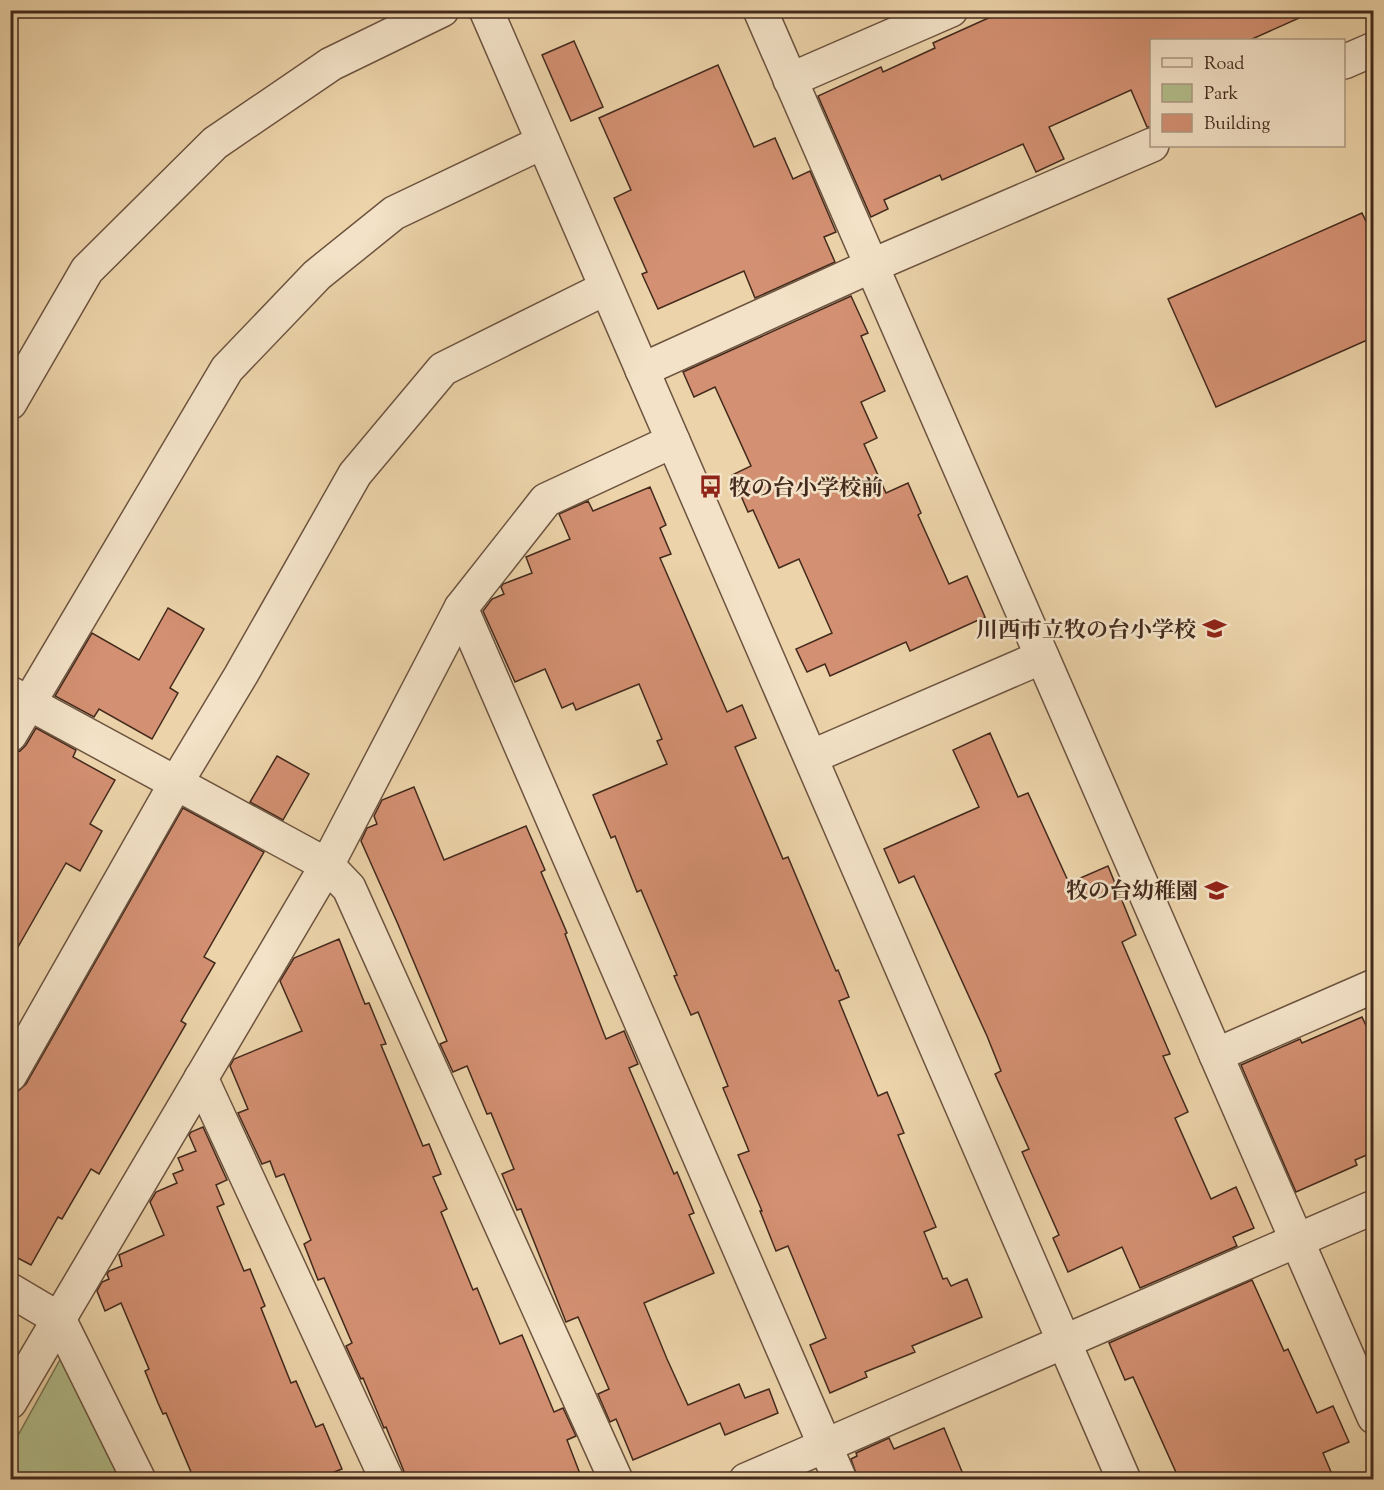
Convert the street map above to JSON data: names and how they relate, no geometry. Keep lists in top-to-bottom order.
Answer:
{
  "places": {
    "bus stop": ["牧の台小学校前"],
    "school or university": ["川西市立牧の台小学校", "牧の台幼稚園"]
  },
  "legend": ["Road", "Park", "Building"]
}
